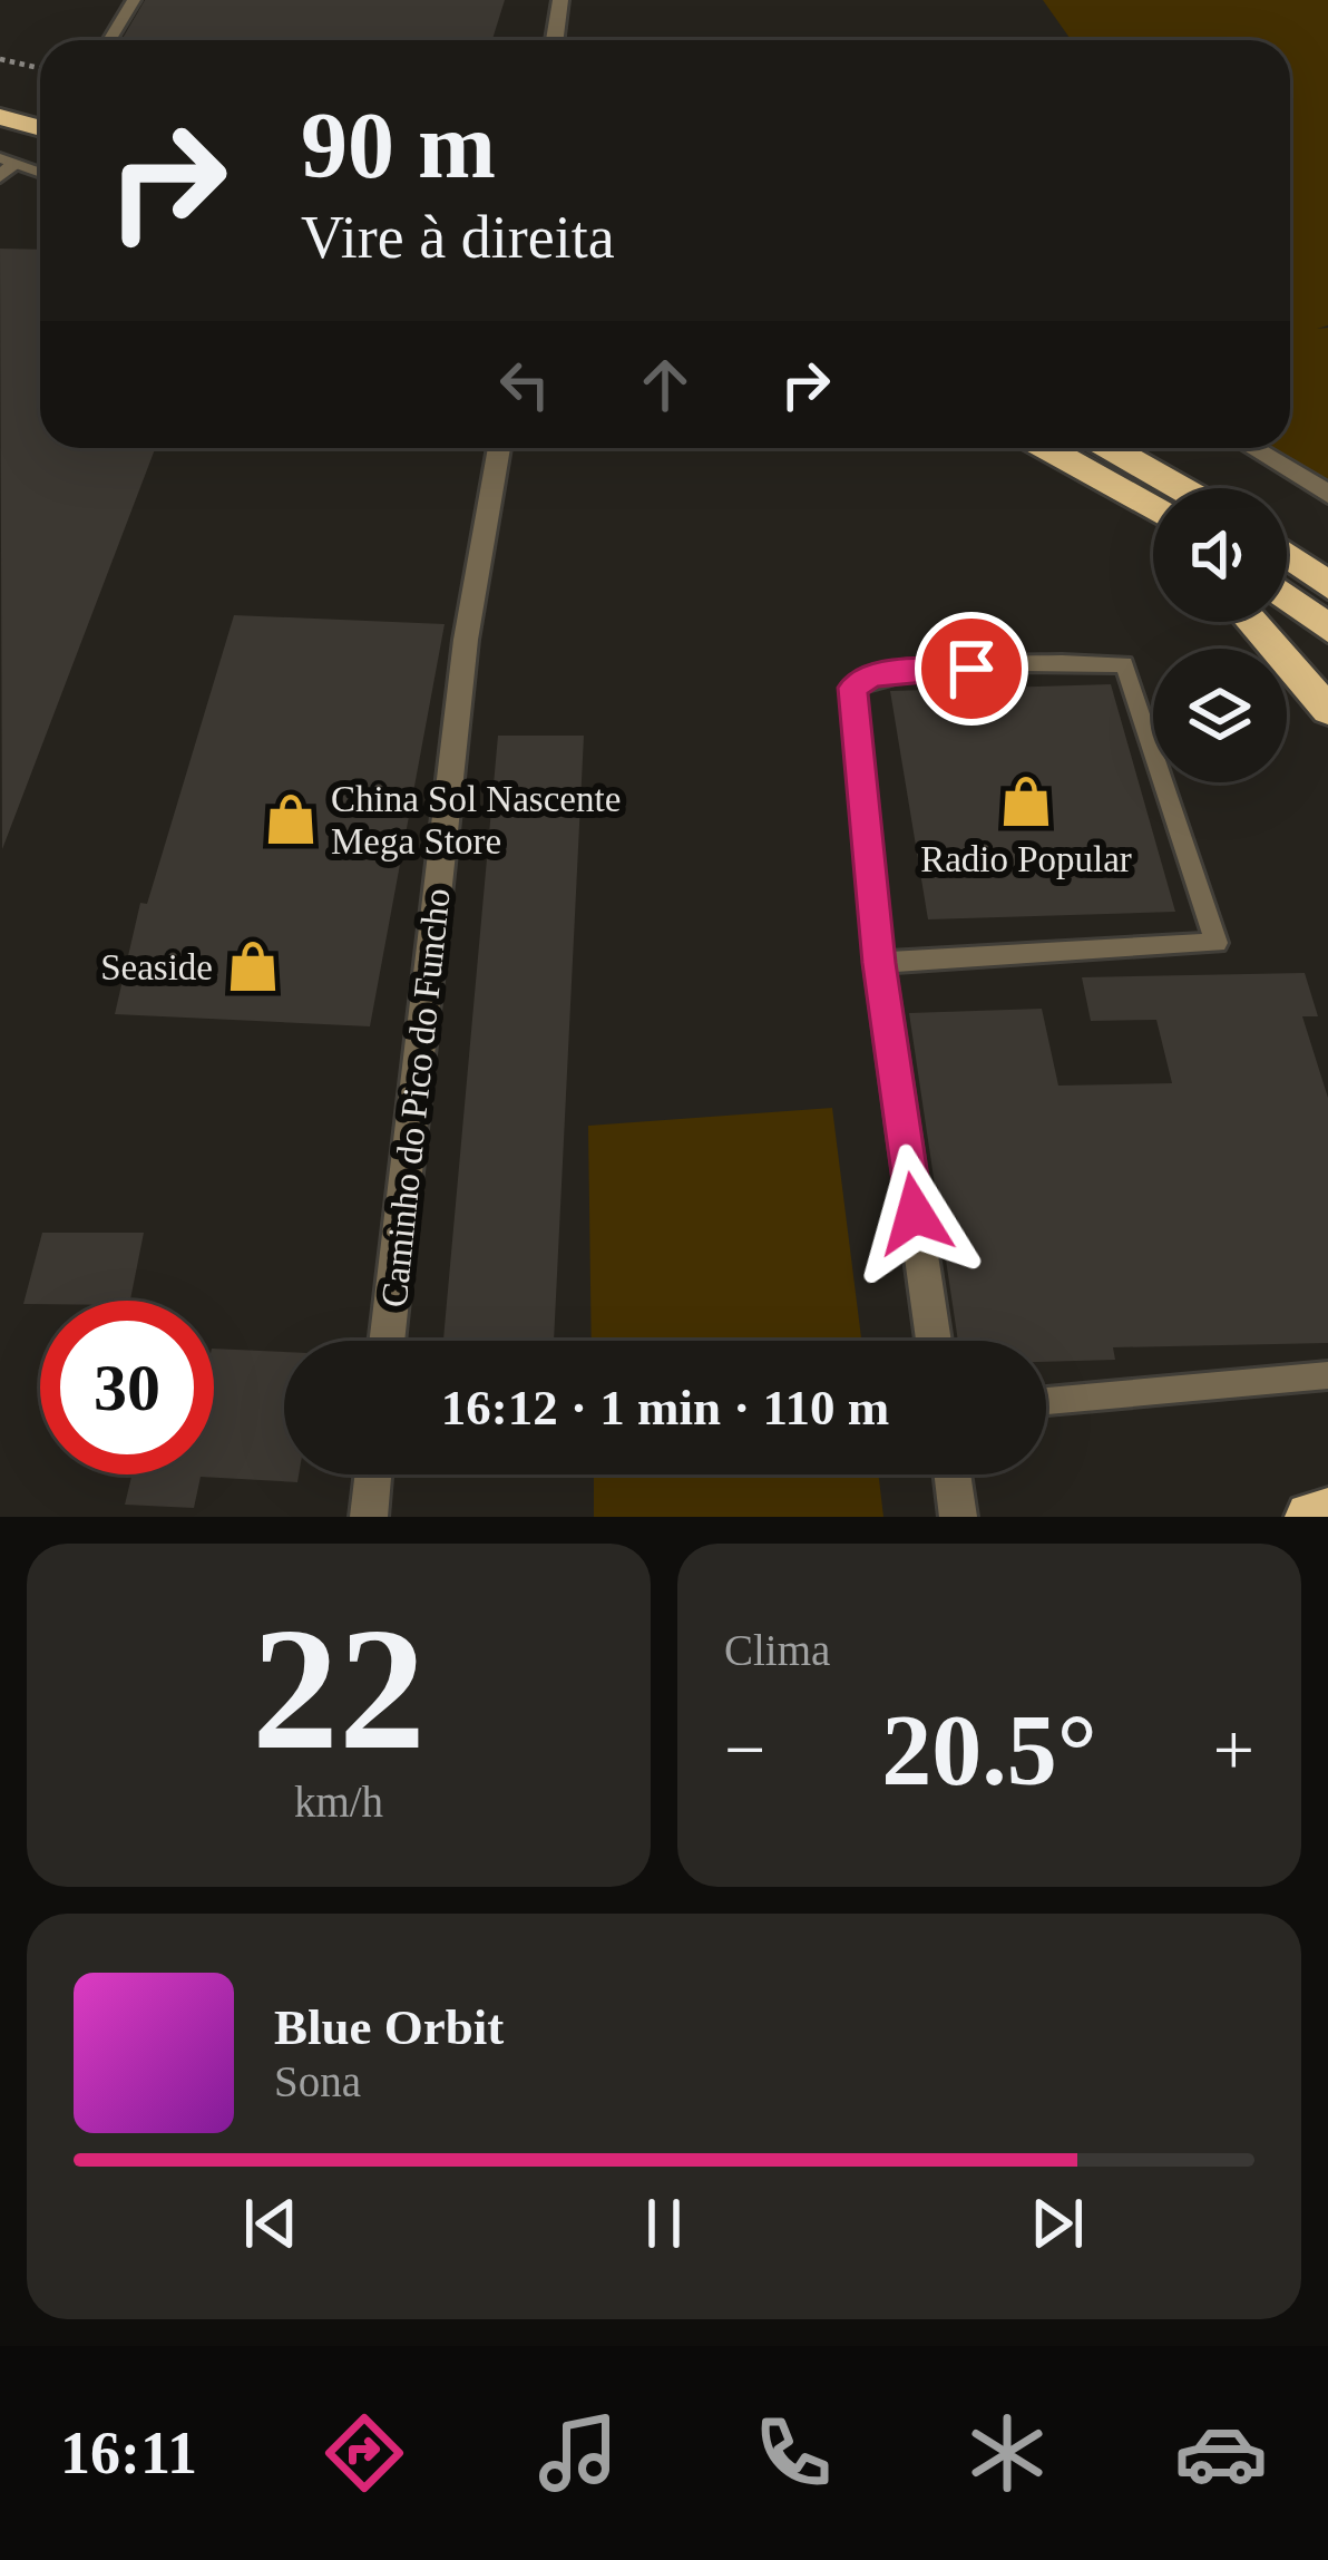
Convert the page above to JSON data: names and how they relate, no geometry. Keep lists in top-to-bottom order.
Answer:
{
  "streets": {
    "street": ["Caminho do Pico do Funcho"]
  },
  "places": {
    "shop": ["Radio Popular", "China Sol Nascente Mega Store", "Seaside"]
  },
  "page": {
    "turn": ["90 m", "Vire à direita"],
    "limit": "30",
    "trip": "16:12 · 1 min · 110 m",
    "tile": [
      ["22", "km/h"],
      "Clima"
    ],
    "heat": ["−", "20.5°", "+"],
    "song": ["Blue Orbit", "Sona"],
    "tabs": "16:11"
  }
}
